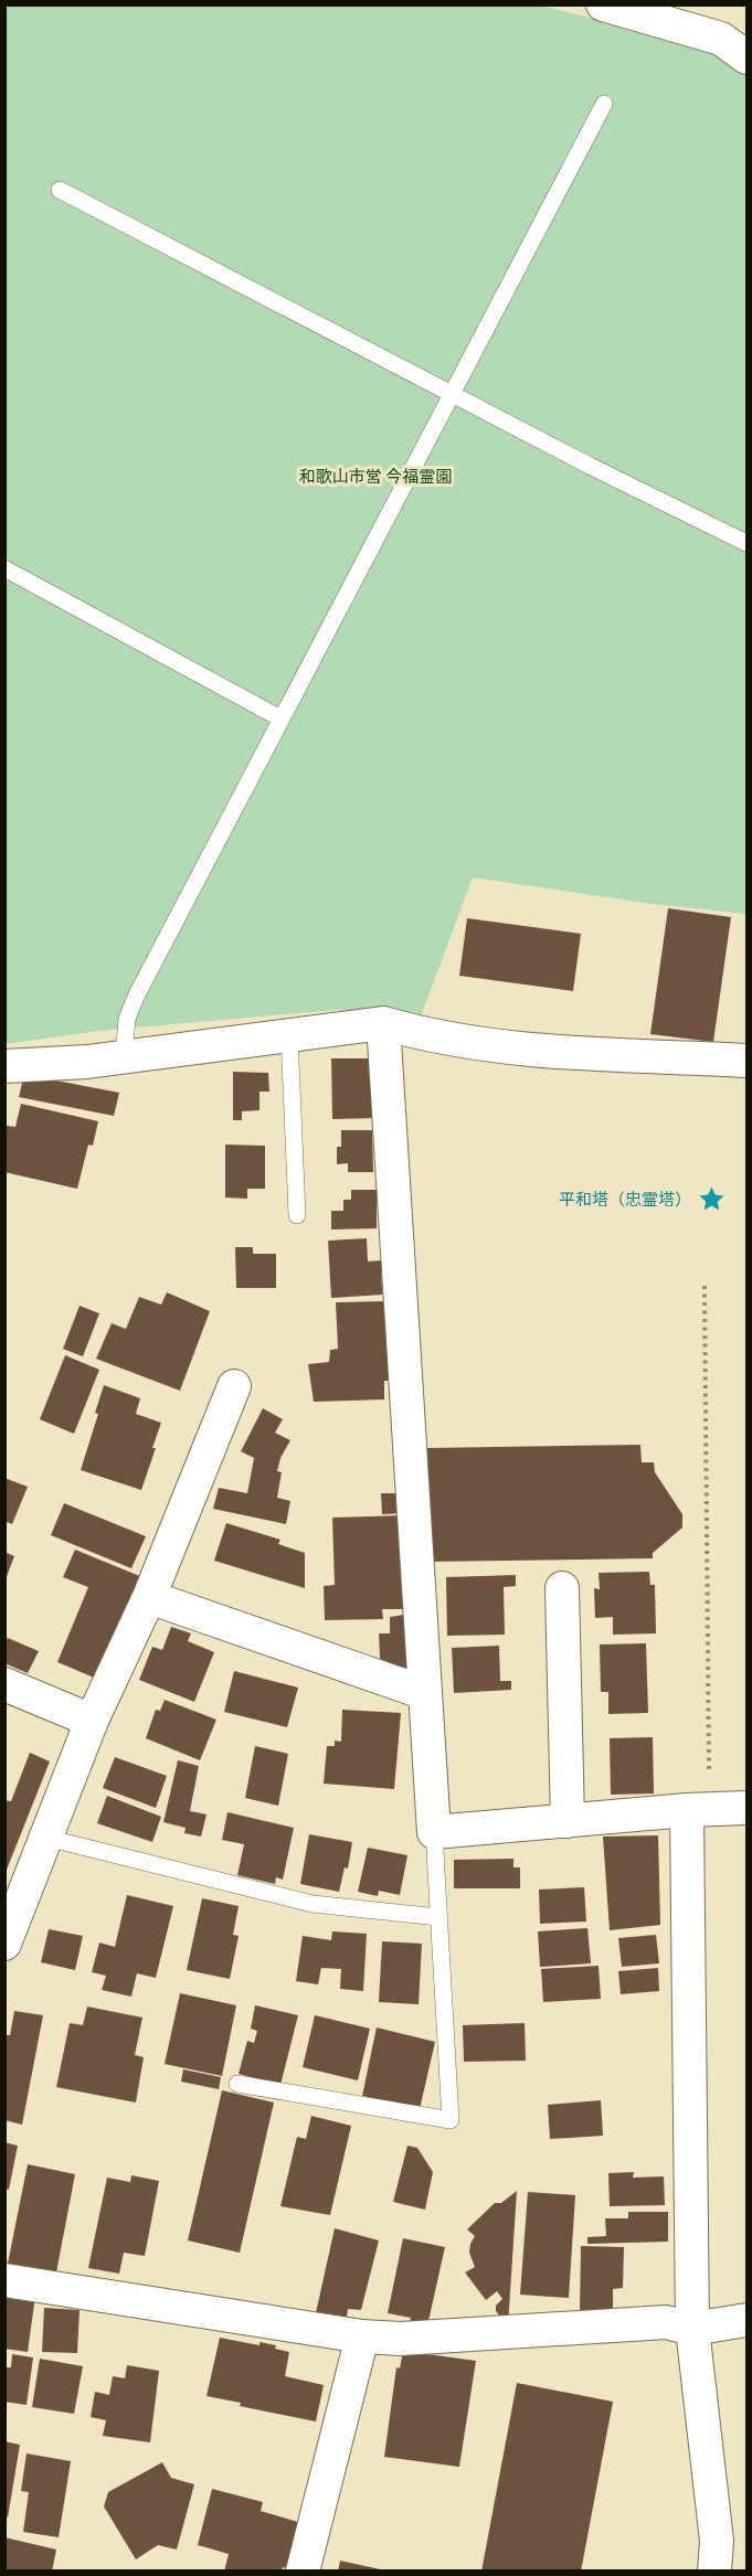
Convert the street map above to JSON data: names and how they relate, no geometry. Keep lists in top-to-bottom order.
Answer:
{
  "parks": ["和歌山市営 今福霊園"],
  "places": {
    "place": ["平和塔（忠霊塔）"]
  }
}
